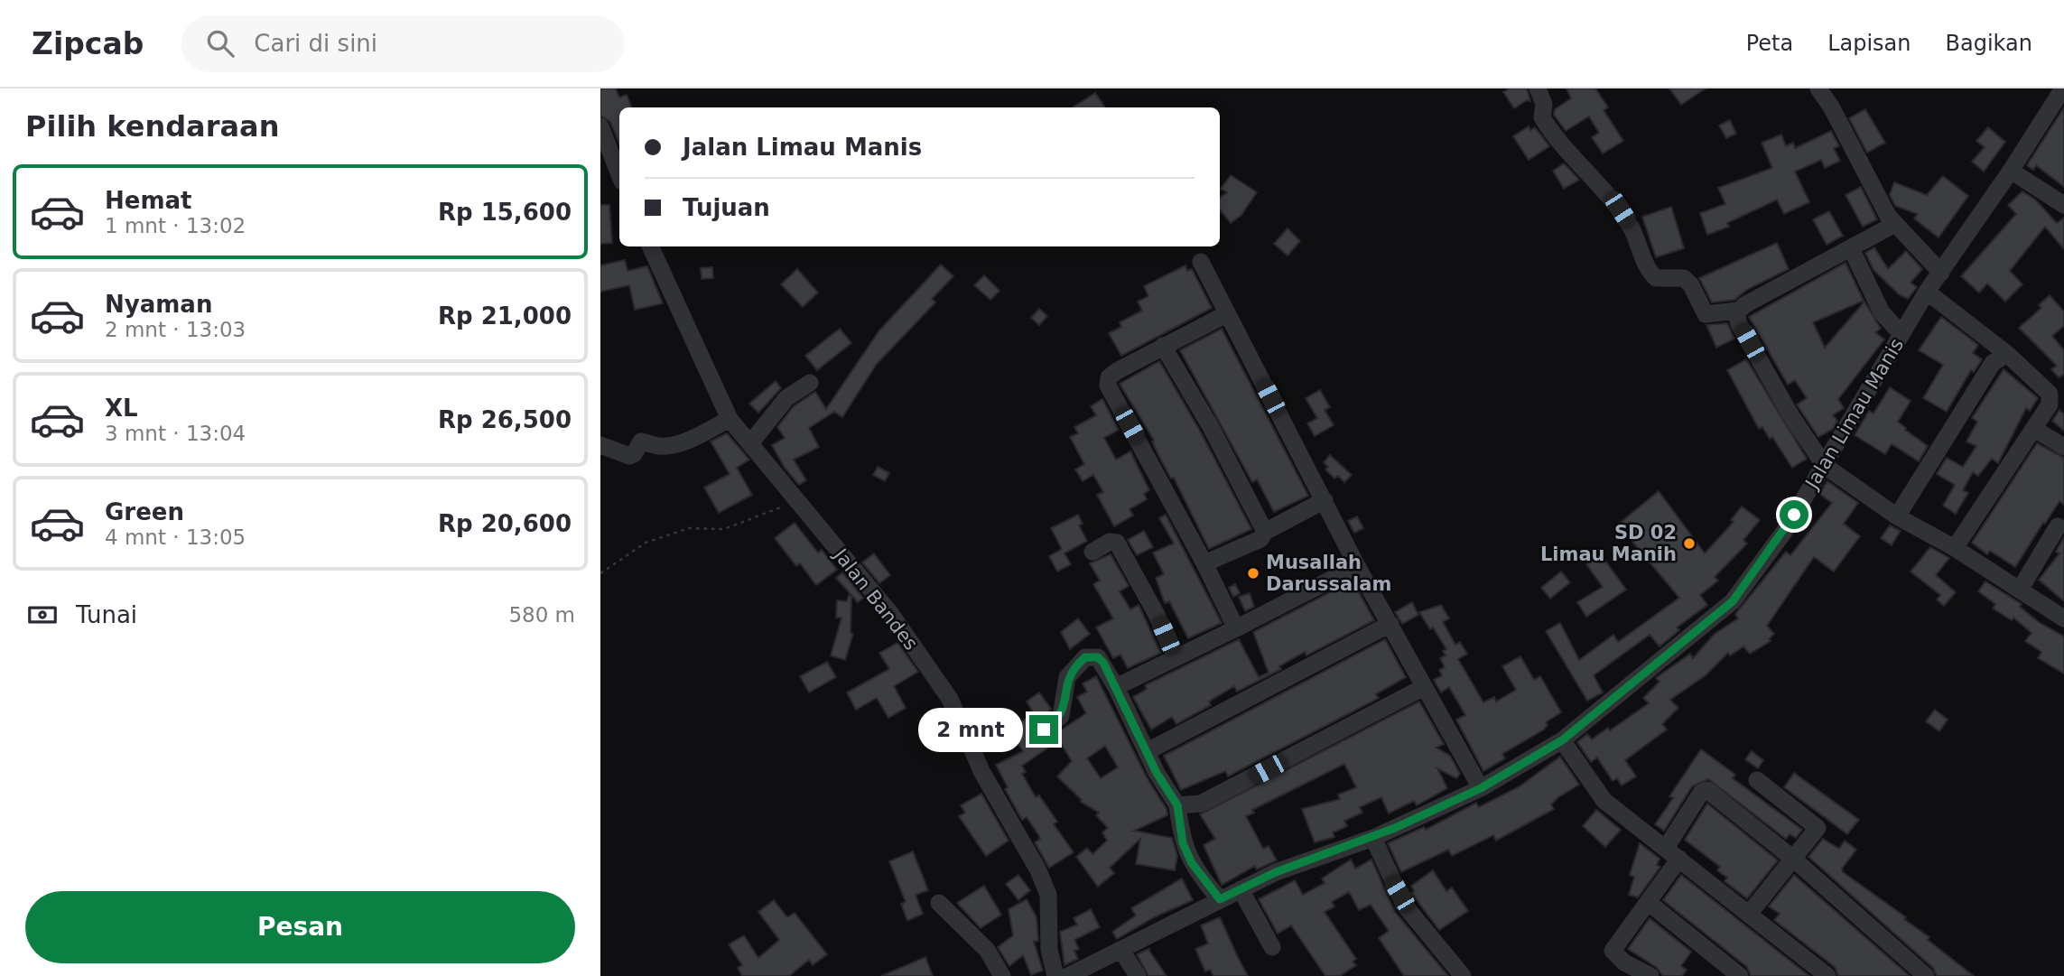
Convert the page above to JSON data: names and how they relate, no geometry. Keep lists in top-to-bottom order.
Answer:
{
  "streets": {
    "street": ["Jalan Limau Manis", "Jalan Bandes"]
  },
  "places": ["SD 02 Limau Manih", "Musallah Darussalam"],
  "page": {
    "header": "Zipcab",
    "search": "Cari di sini",
    "nav": ["Peta", "Lapisan", "Bagikan"],
    "heading": "Pilih kendaraan",
    "banner": ["Jalan Limau Manis", "Tujuan"],
    "list": [
      {
        "name": "Hemat",
        "note": "1 mnt · 13:02",
        "value": "Rp 15,600"
      },
      {
        "name": "Nyaman",
        "note": "2 mnt · 13:03",
        "value": "Rp 21,000"
      },
      {
        "name": "XL",
        "note": "3 mnt · 13:04",
        "value": "Rp 26,500"
      },
      {
        "name": "Green",
        "note": "4 mnt · 13:05",
        "value": "Rp 20,600"
      }
    ],
    "pay": ["Tunai", "580 m"],
    "bubble": "2 mnt",
    "buttons": "Pesan"
  }
}
